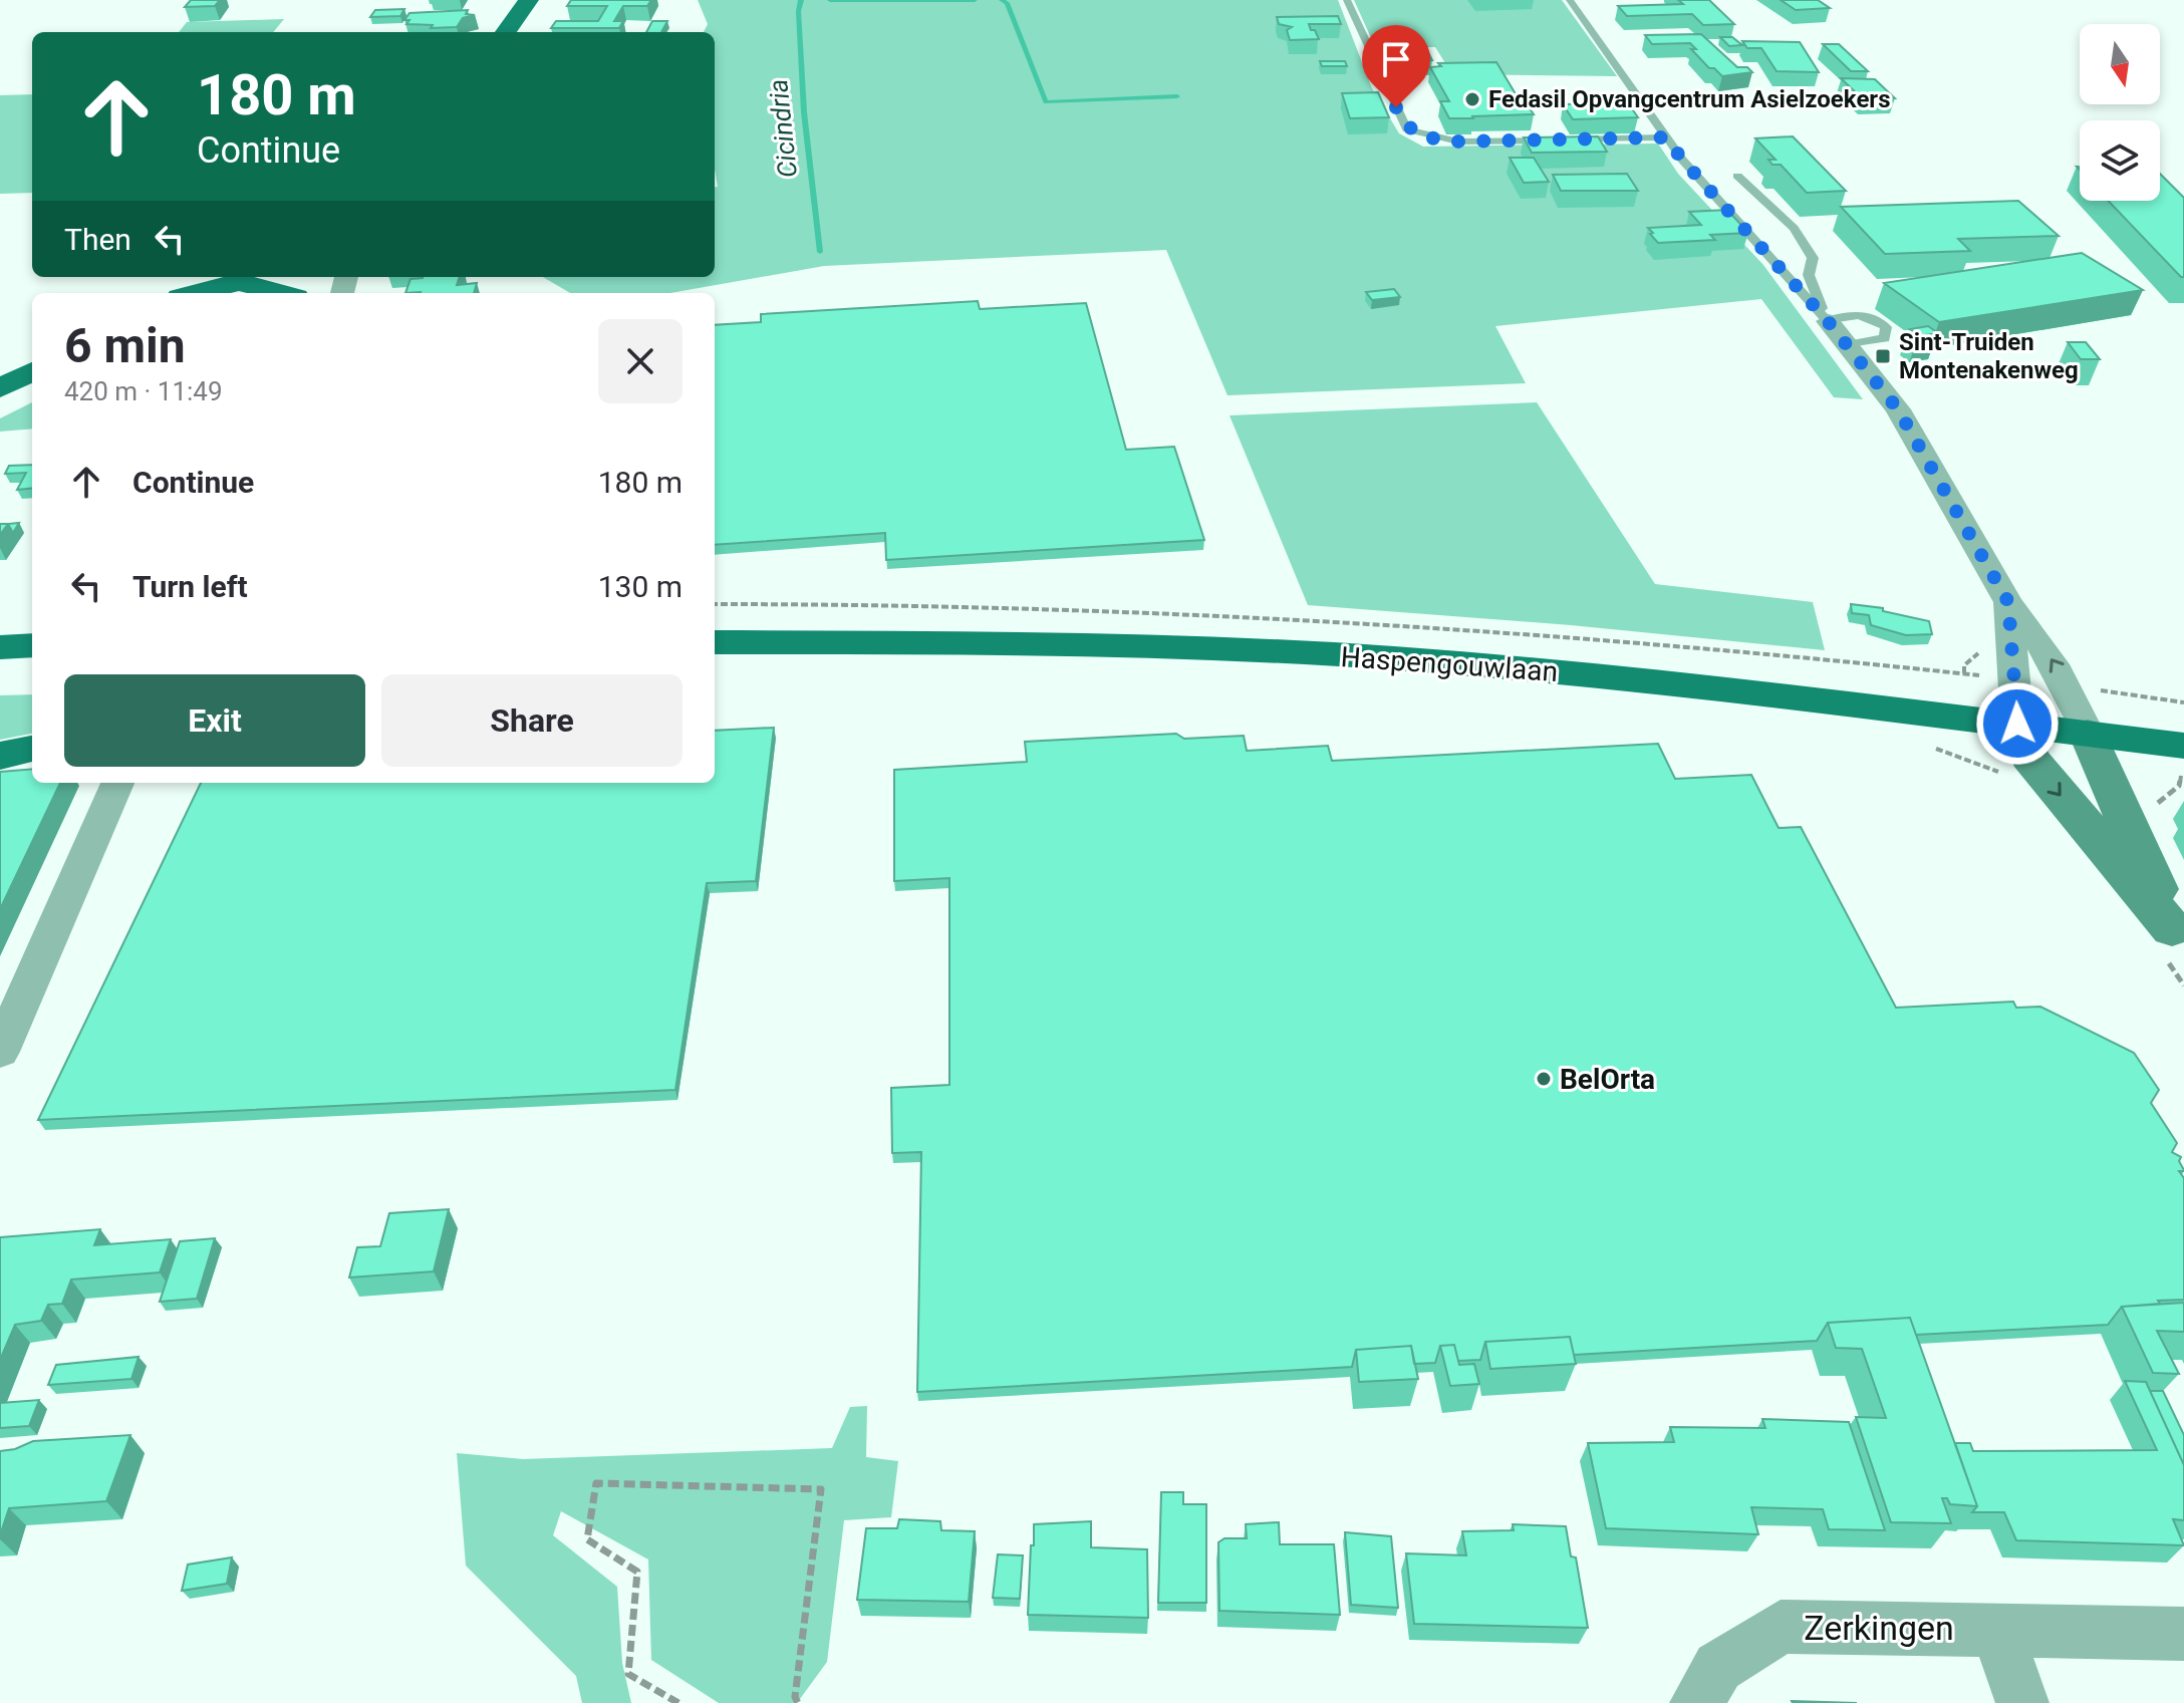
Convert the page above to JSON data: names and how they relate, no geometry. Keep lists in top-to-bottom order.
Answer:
{
  "streets": {
    "main road": ["Haspengouwlaan"],
    "street": ["Zerkingen"]
  },
  "water": ["Cicindria"],
  "places": {
    "other": ["Fedasil Opvangcentrum Asielzoekers", "BelOrta"],
    "transit": ["Sint-Truiden Montenakenweg"]
  },
  "north": "bottom",
  "page": {
    "turn": ["180 m", "Continue"],
    "then": "Then",
    "heading": ["6 min", "420 m · 11:49"],
    "list": [
      {
        "name": "Continue",
        "value": "180 m"
      },
      {
        "name": "Turn left",
        "value": "130 m"
      }
    ],
    "buttons": ["Exit", "Share"]
  }
}
